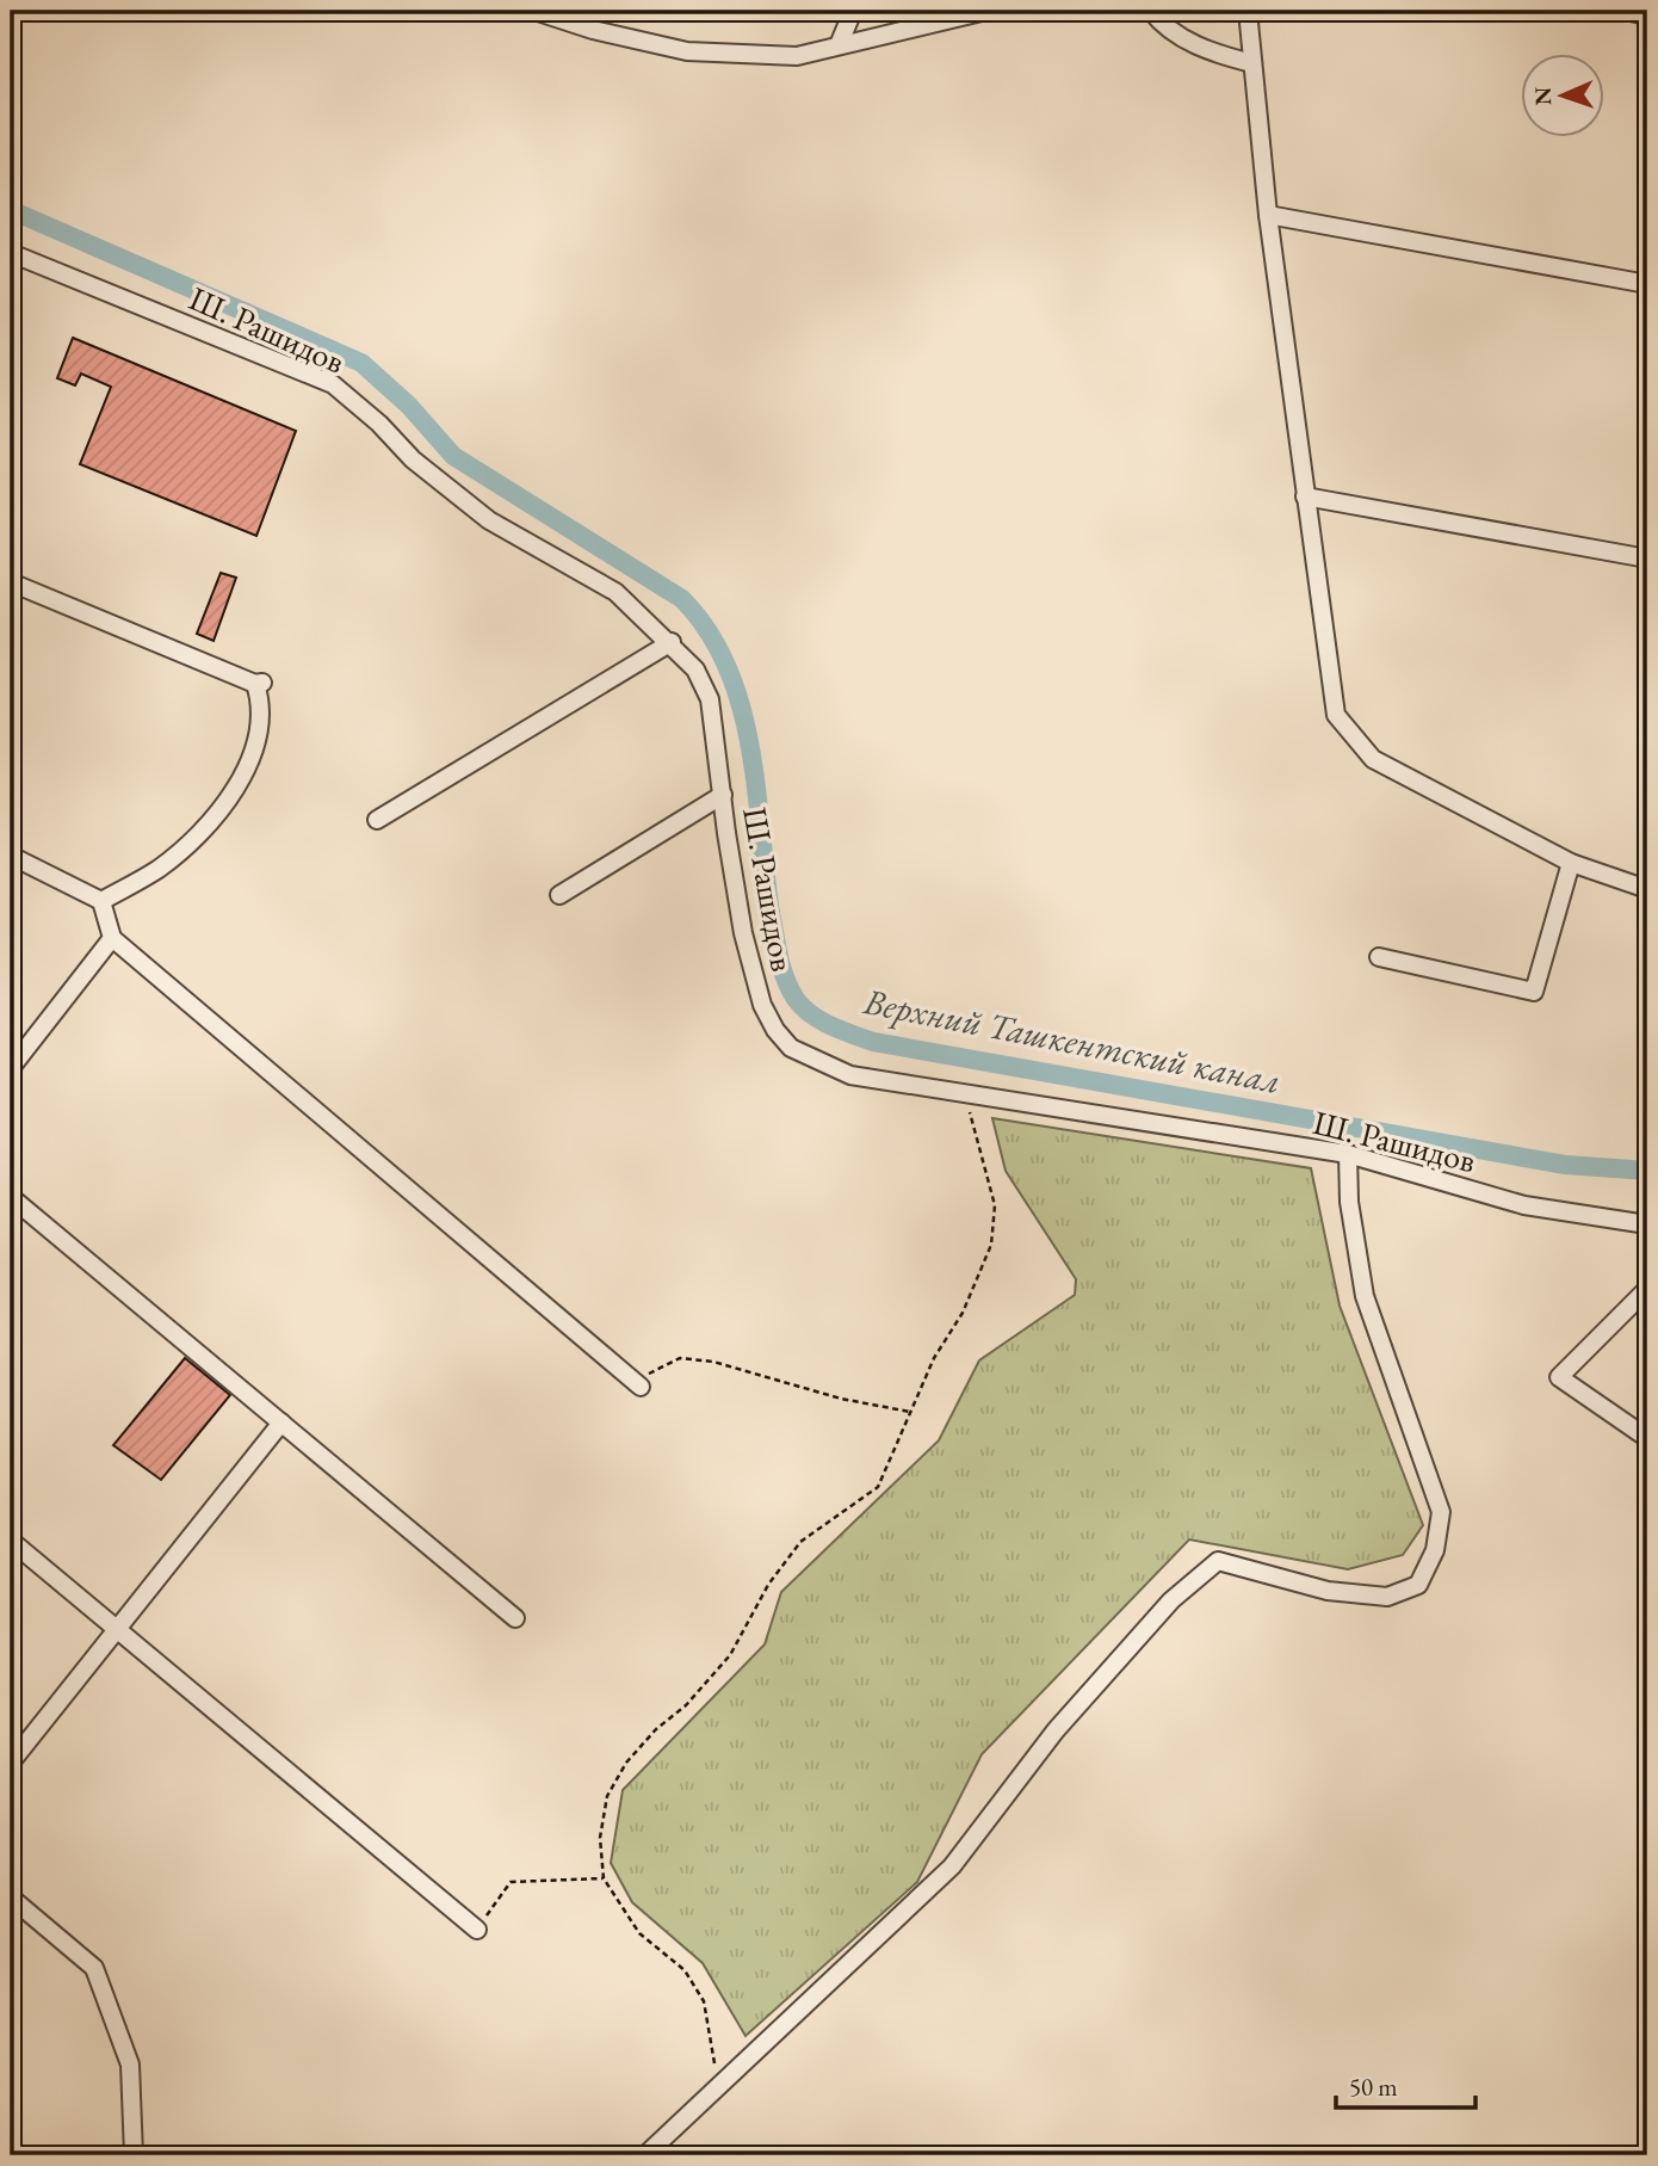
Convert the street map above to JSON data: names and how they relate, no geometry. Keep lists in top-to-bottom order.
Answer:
{
  "streets": {
    "street": ["Ш. Рашидов"]
  },
  "water": ["Верхний Ташкентский канал"],
  "scale_bar": "50 m",
  "north": "left"
}
